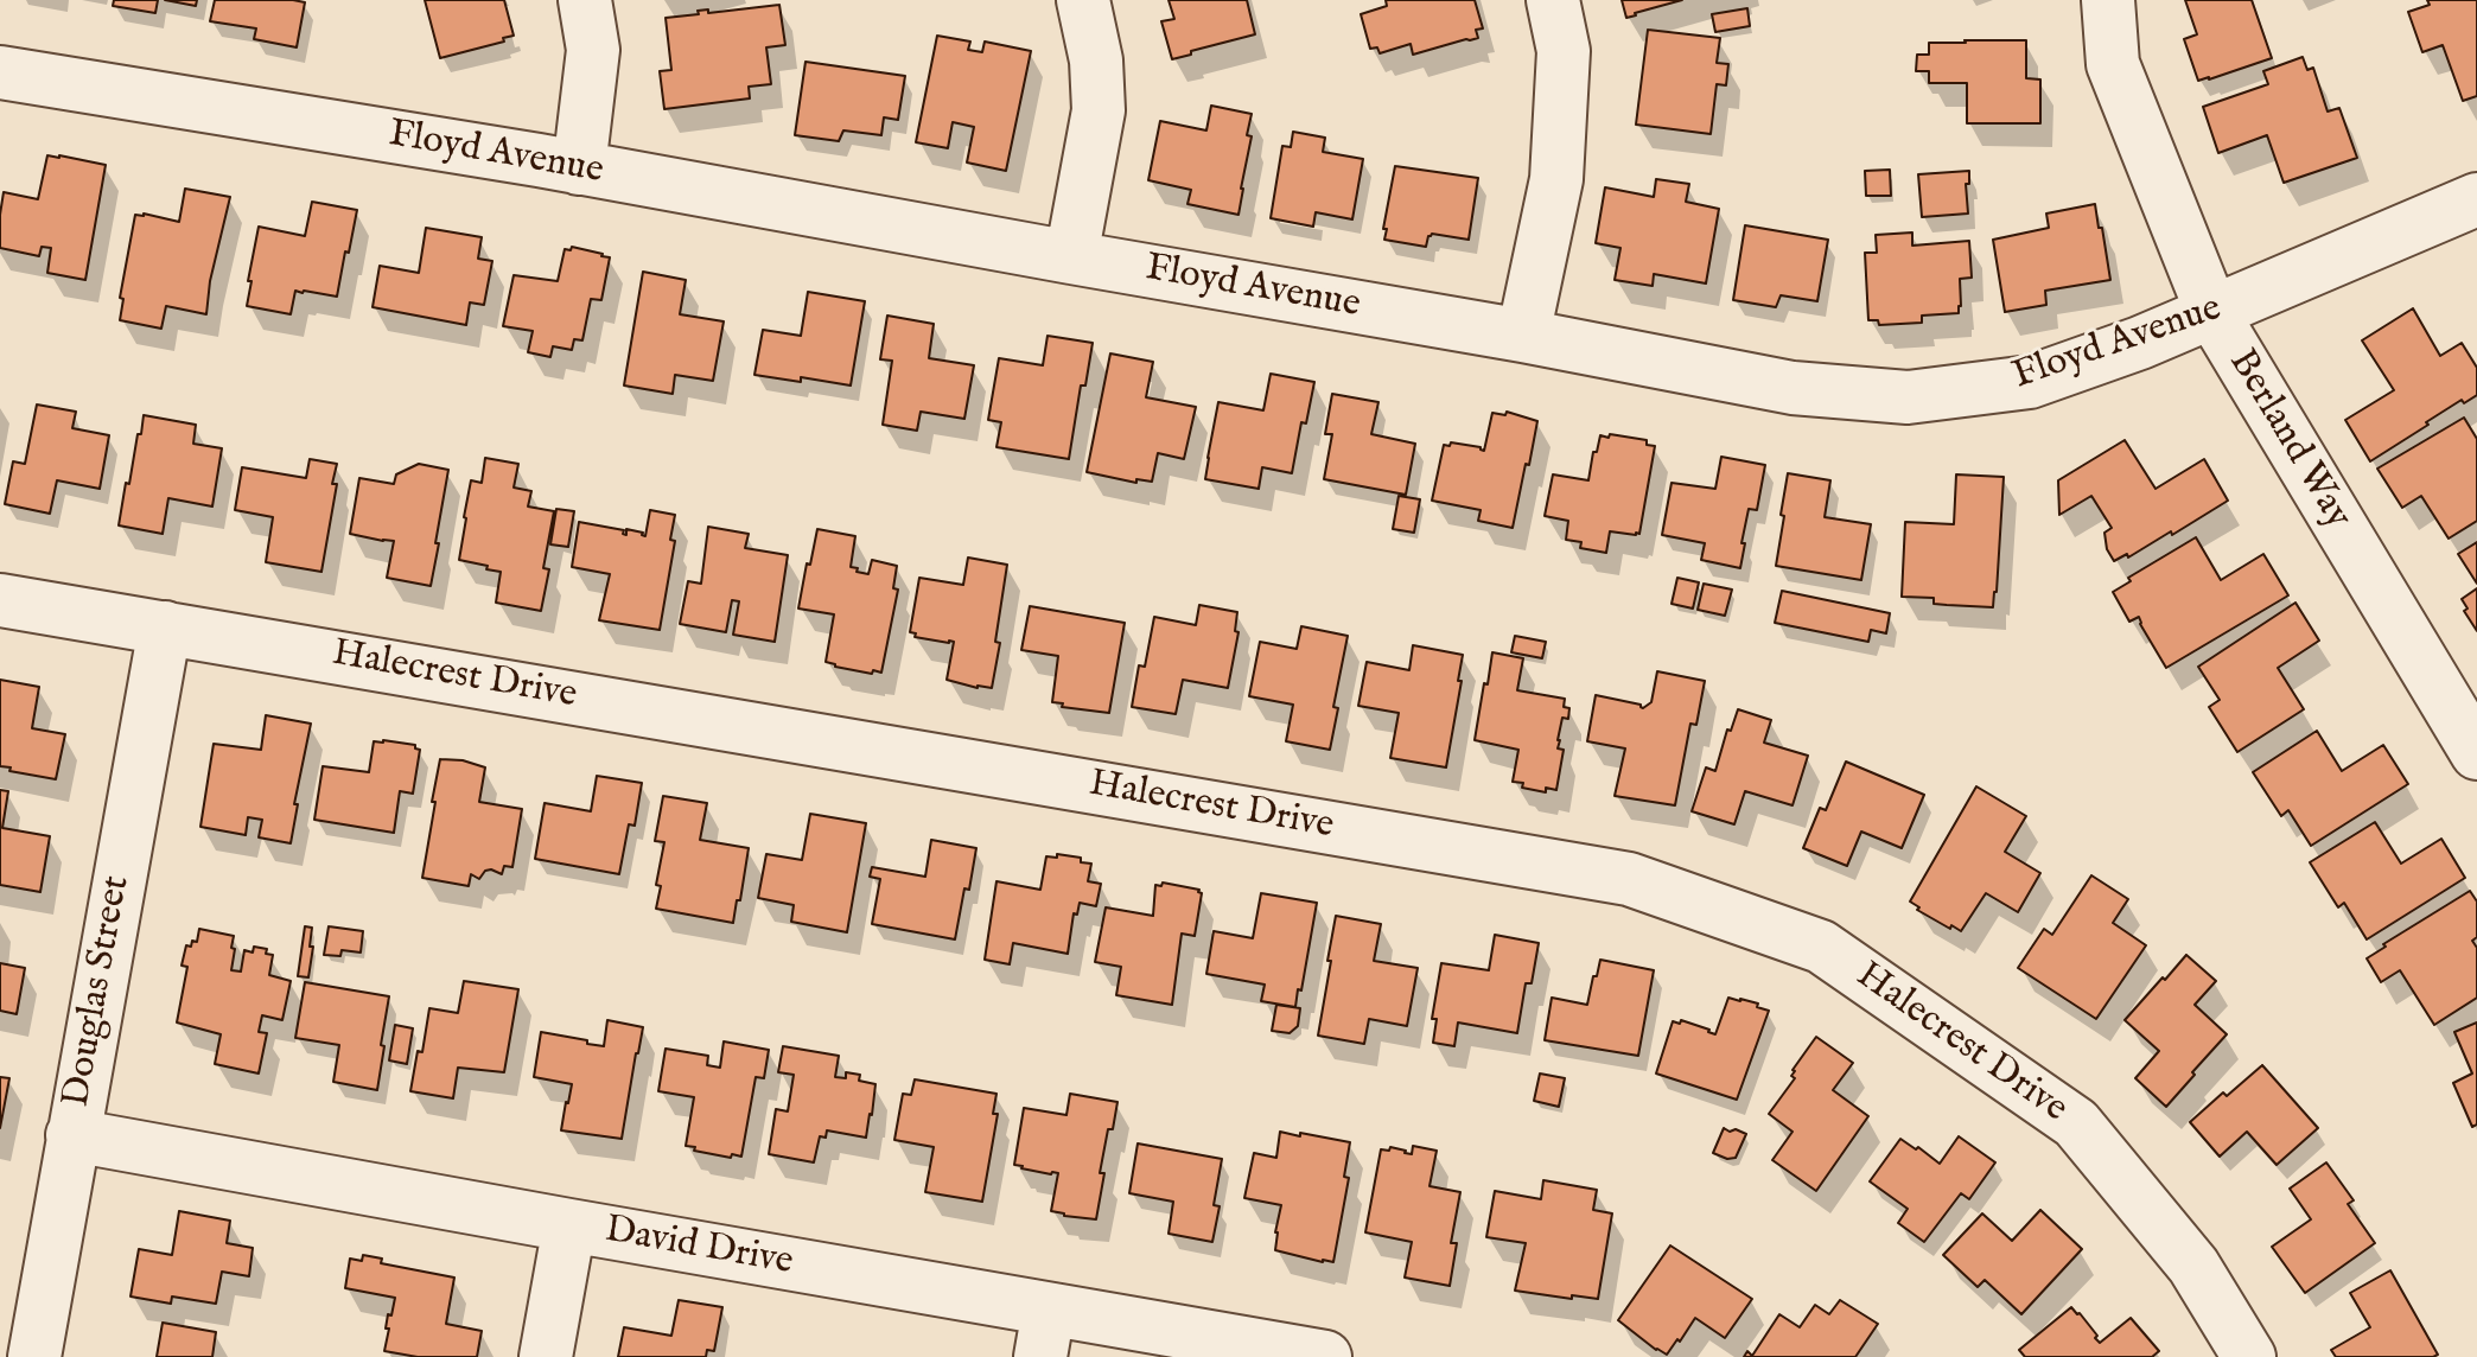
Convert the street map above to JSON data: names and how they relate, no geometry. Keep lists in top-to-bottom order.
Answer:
{
  "streets": {
    "street": [
      "Floyd Avenue",
      "Berland Way",
      "Halecrest Drive",
      "Douglas Street",
      "David Drive"
    ]
  },
  "crossings": [
    ["Floyd Avenue", "Berland Way"],
    ["Halecrest Drive", "Douglas Street"],
    ["Douglas Street", "David Drive"]
  ]
}
